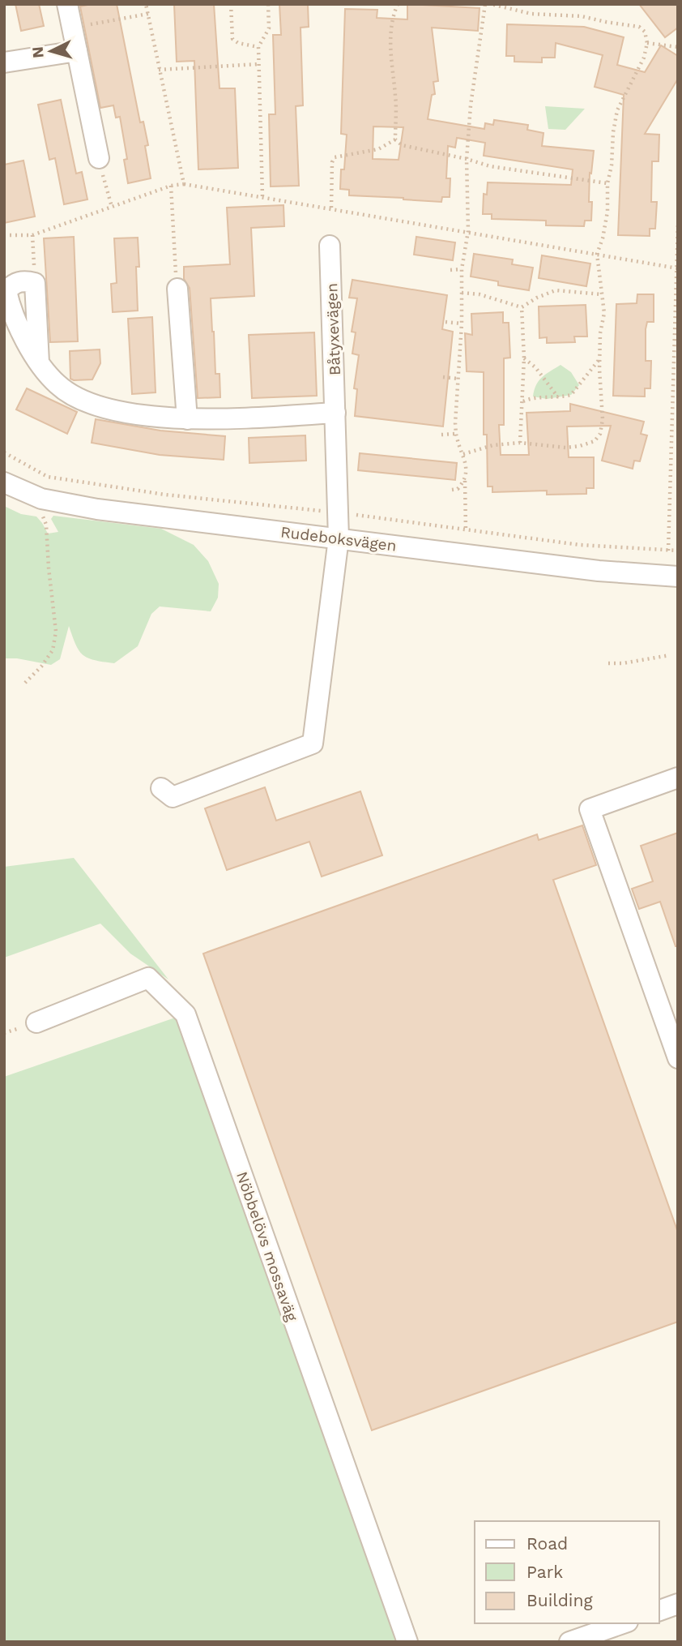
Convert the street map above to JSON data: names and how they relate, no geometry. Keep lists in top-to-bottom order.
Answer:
{
  "streets": {
    "street": ["Båtyxevägen", "Rudeboksvägen", "Nöbbelövs mossaväg"]
  },
  "crossings": [
    ["Båtyxevägen", "Rudeboksvägen"]
  ],
  "legend": ["Road", "Park", "Building"],
  "north": "left"
}
